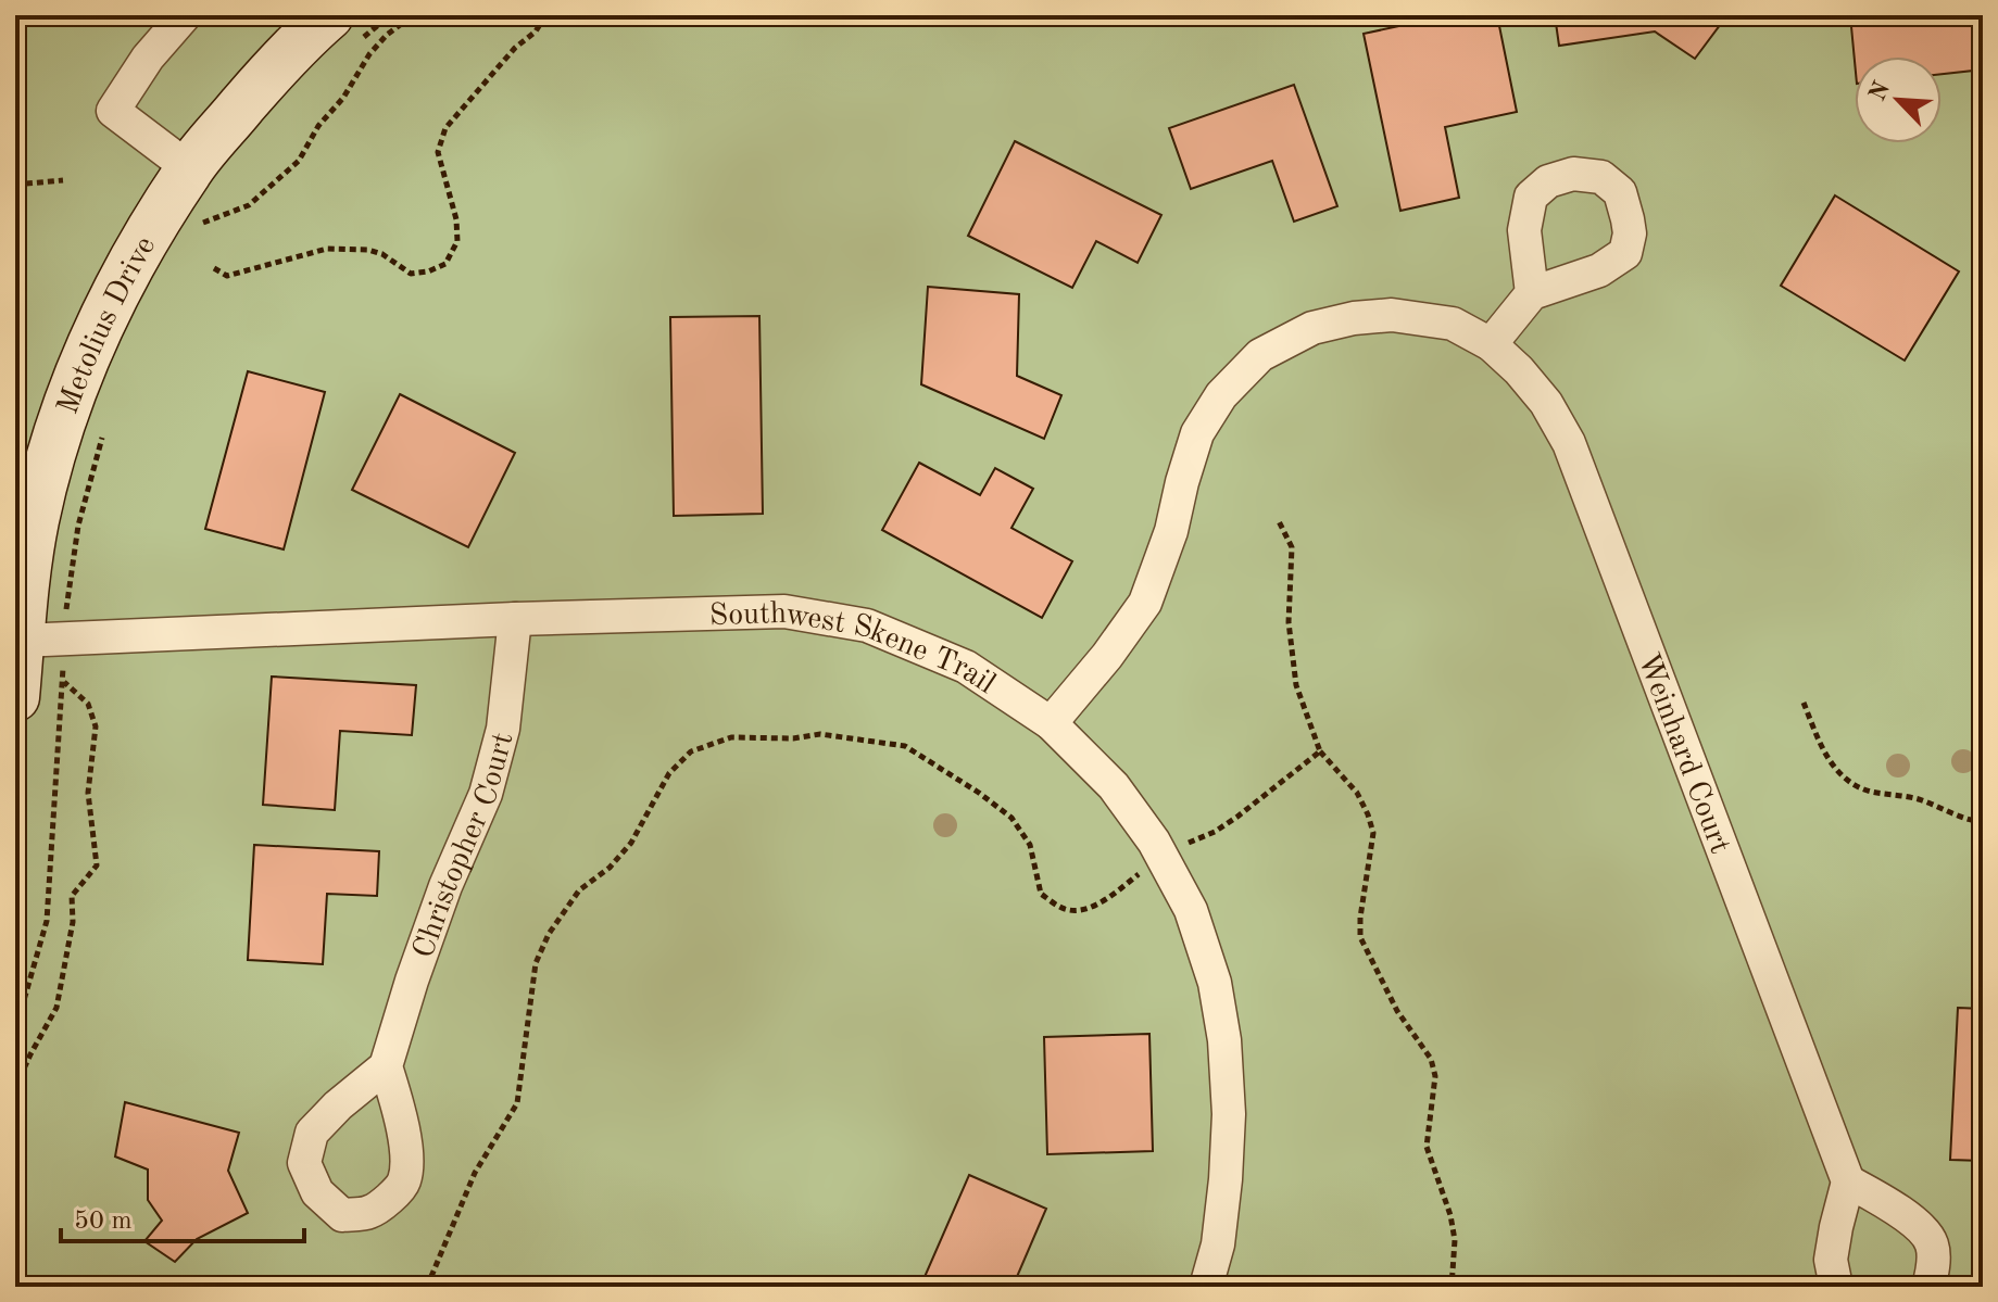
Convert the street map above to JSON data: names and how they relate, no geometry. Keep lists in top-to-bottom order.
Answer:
{
  "streets": {
    "street": [
      "Metolius Drive",
      "Southwest Skene Trail",
      "Weinhard Court",
      "Christopher Court"
    ]
  },
  "crossings": [
    ["Metolius Drive", "Southwest Skene Trail"],
    ["Southwest Skene Trail", "Weinhard Court"],
    ["Southwest Skene Trail", "Christopher Court"]
  ],
  "scale_bar": "50 m",
  "north": "top left"
}
